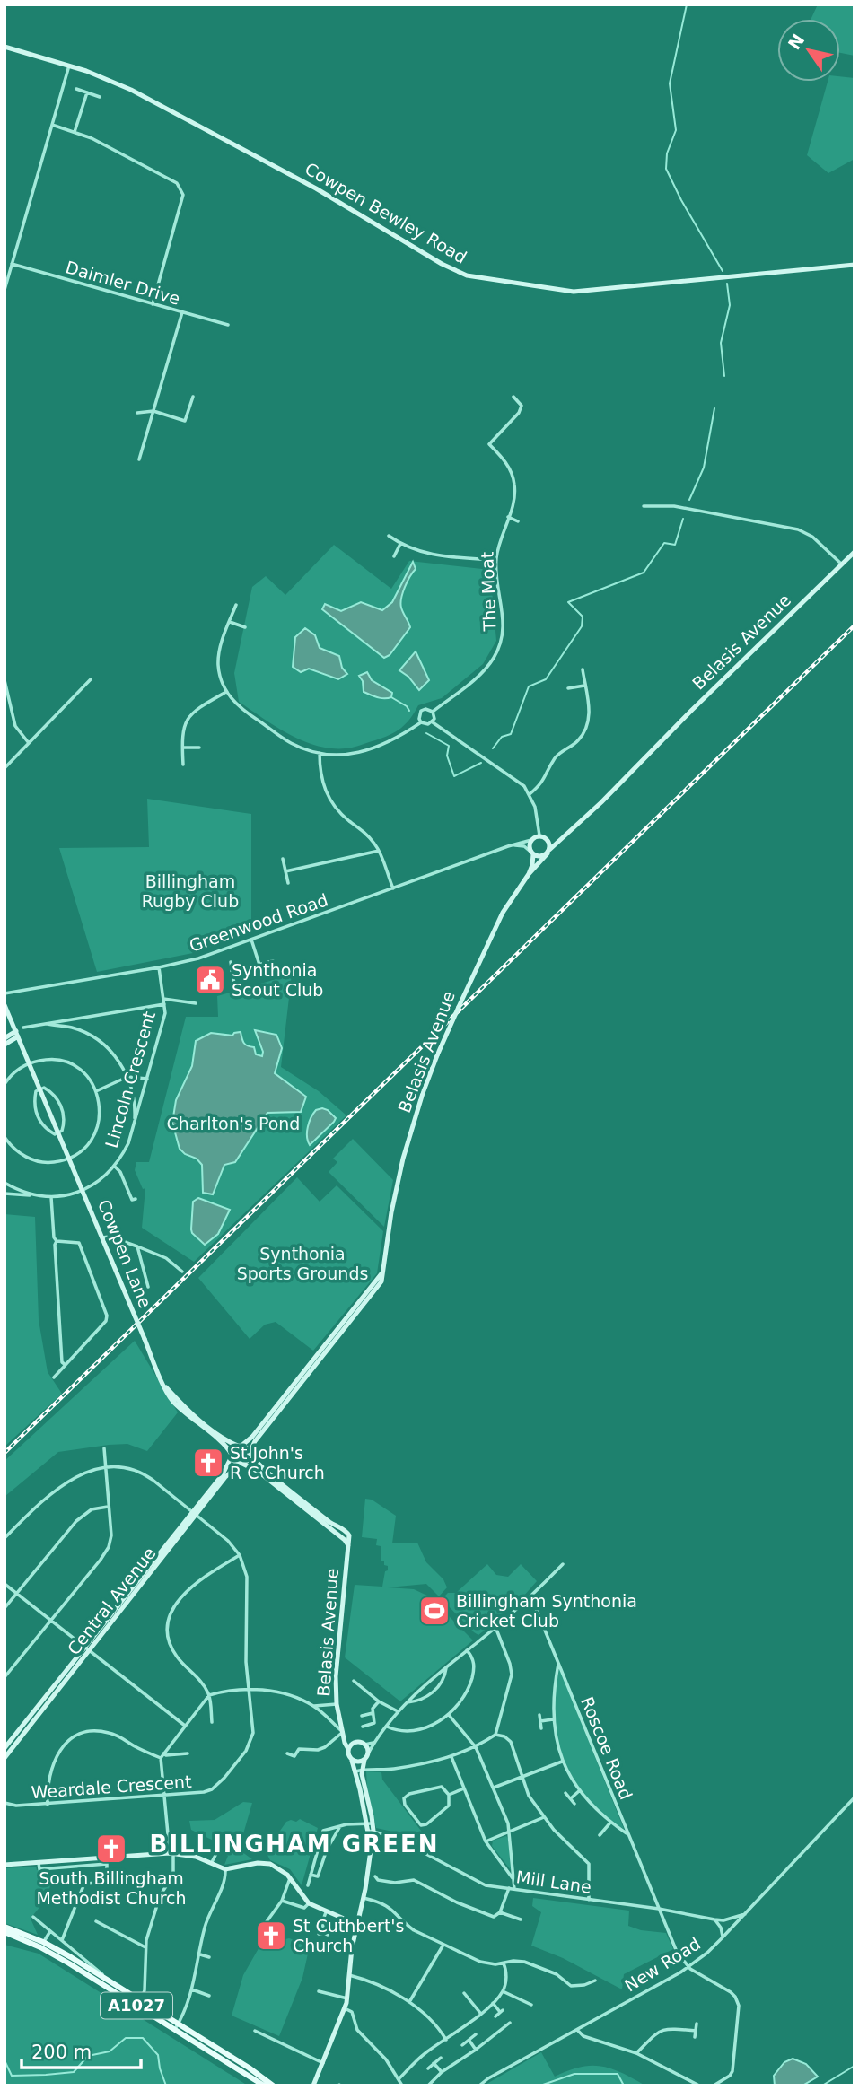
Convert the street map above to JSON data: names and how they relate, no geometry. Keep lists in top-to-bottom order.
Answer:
{
  "streets": {
    "main road": [
      "Cowpen Bewley Road",
      "Belasis Avenue",
      "Cowpen Lane",
      "Central Avenue",
      "A1027"
    ],
    "street": [
      "Daimler Drive",
      "The Moat",
      "Greenwood Road",
      "Lincoln Crescent",
      "Roscoe Road",
      "Weardale Crescent",
      "Mill Lane",
      "New Road"
    ]
  },
  "crossings": [
    ["Belasis Avenue", "Greenwood Road"],
    ["Belasis Avenue", "Cowpen Lane"],
    ["Belasis Avenue", "Central Avenue"],
    ["Belasis Avenue", "Mill Lane"],
    ["Greenwood Road", "Lincoln Crescent"],
    ["Lincoln Crescent", "Cowpen Lane"],
    ["Cowpen Lane", "Central Avenue"],
    ["Roscoe Road", "Mill Lane"],
    ["Roscoe Road", "New Road"],
    ["Mill Lane", "New Road"]
  ],
  "districts": ["BILLINGHAM GREEN"],
  "parks": ["Billingham Rugby Club", "Charlton's Pond", "Synthonia Sports Grounds"],
  "places": {
    "public building": ["Synthonia Scout Club"],
    "church": ["St John's R C Church", "South Billingham Methodist Church", "St Cuthbert's Church"],
    "sports": ["Billingham Synthonia Cricket Club"]
  },
  "scale_bar": "200 m",
  "north": "top left"
}
